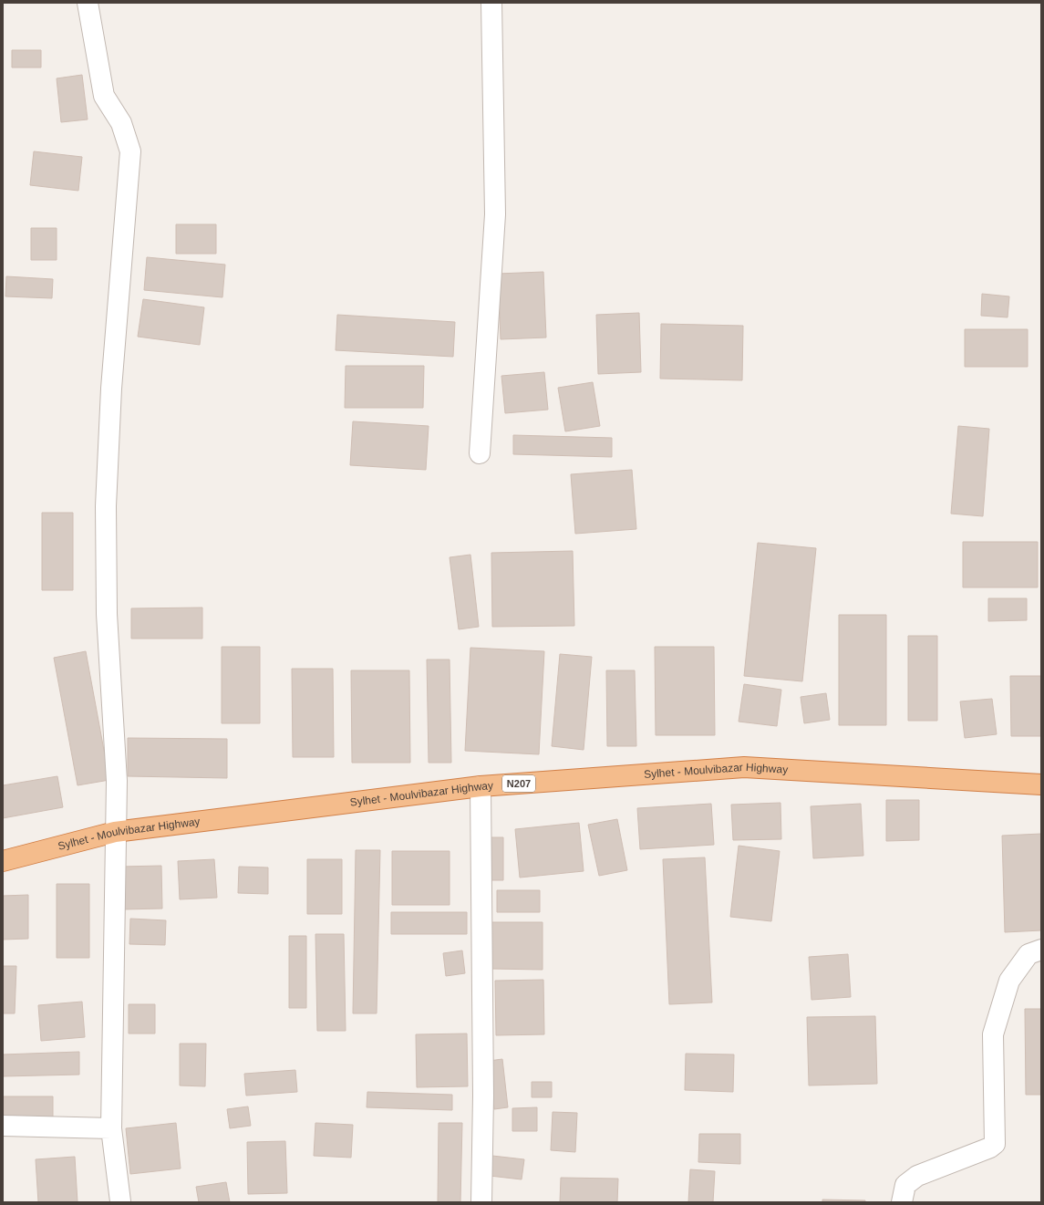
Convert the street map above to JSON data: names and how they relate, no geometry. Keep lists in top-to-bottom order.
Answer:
{
  "streets": {
    "highway": ["Sylhet - Moulvibazar Highway", "N207"]
  }
}
